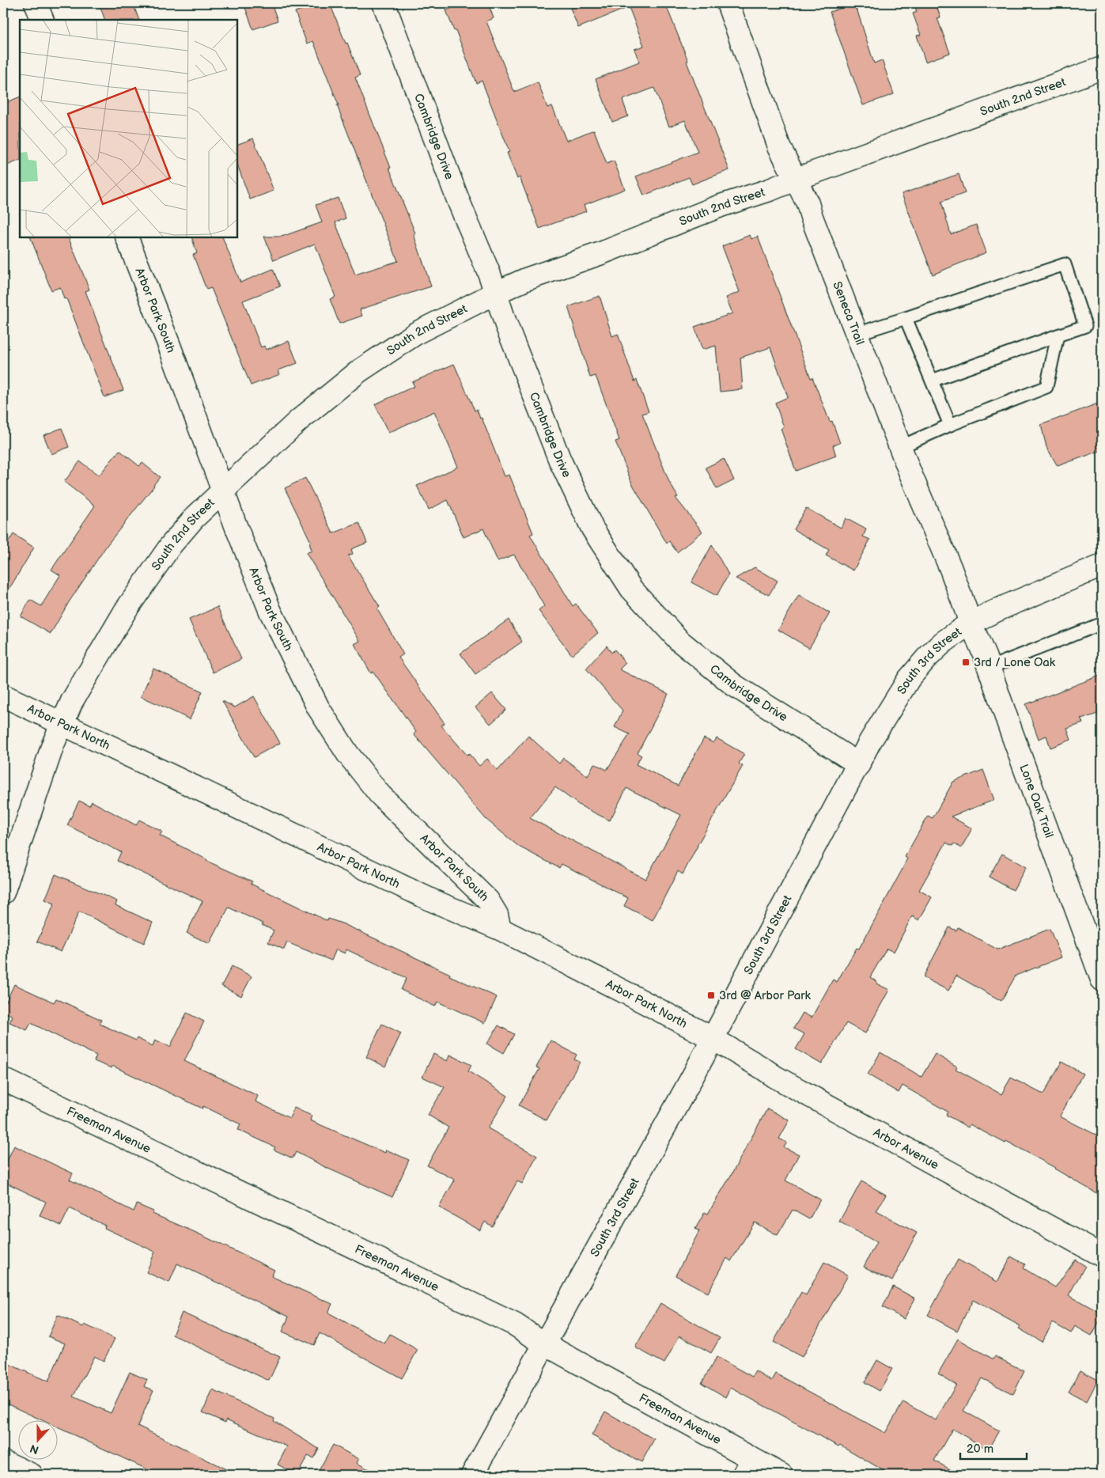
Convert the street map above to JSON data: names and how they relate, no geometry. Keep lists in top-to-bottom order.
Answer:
{
  "streets": {
    "street": [
      "South 2nd Street",
      "Cambridge Drive",
      "Arbor Park South",
      "Seneca Trail",
      "South 3rd Street",
      "Arbor Park North",
      "Lone Oak Trail",
      "Freeman Avenue",
      "Arbor Avenue"
    ]
  },
  "crossings": [
    ["South 2nd Street", "Cambridge Drive"],
    ["South 2nd Street", "Arbor Park South"],
    ["South 2nd Street", "Seneca Trail"],
    ["South 2nd Street", "Arbor Park North"],
    ["Cambridge Drive", "South 3rd Street"],
    ["Arbor Park South", "Arbor Park North"],
    ["Seneca Trail", "South 3rd Street"],
    ["Seneca Trail", "Lone Oak Trail"],
    ["South 3rd Street", "Arbor Park North"],
    ["South 3rd Street", "Lone Oak Trail"],
    ["South 3rd Street", "Freeman Avenue"],
    ["South 3rd Street", "Arbor Avenue"],
    ["Arbor Park North", "Arbor Avenue"]
  ],
  "places": {
    "transit": ["3rd / Lone Oak", "3rd @ Arbor Park"]
  },
  "scale_bar": "20 m",
  "north": "bottom"
}
